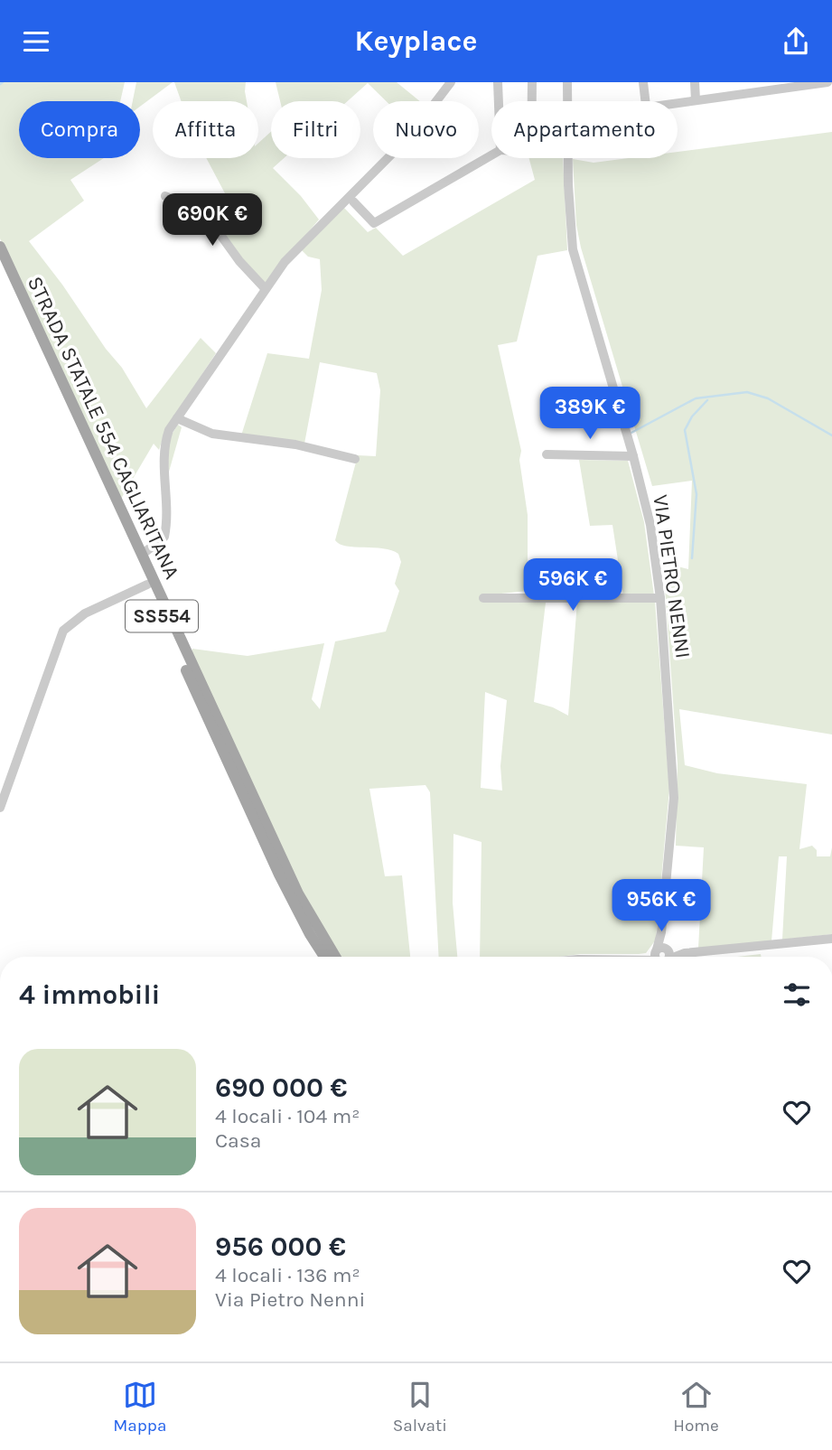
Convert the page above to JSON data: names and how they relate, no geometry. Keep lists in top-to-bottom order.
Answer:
{
  "streets": {
    "main road": ["STRADA STATALE 554 CAGLIARITANA", "SS554"],
    "street": ["VIA PIETRO NENNI"]
  },
  "page": {
    "header": "Keyplace",
    "chip": [
      "Compra",
      "Affitta",
      "Filtri",
      "Nuovo",
      "Appartamento"
    ],
    "price": [
      "690K €",
      "389K €",
      "596K €",
      "956K €"
    ],
    "heading": "4 immobili",
    "list": [
      {
        "name": "690 000 €",
        "note": "4 locali · 104 m² · Casa"
      },
      {
        "name": "956 000 €",
        "note": "4 locali · 136 m² · Via Pietro Nenni"
      }
    ],
    "tabs": ["Mappa", "Salvati", "Home"]
  }
}
